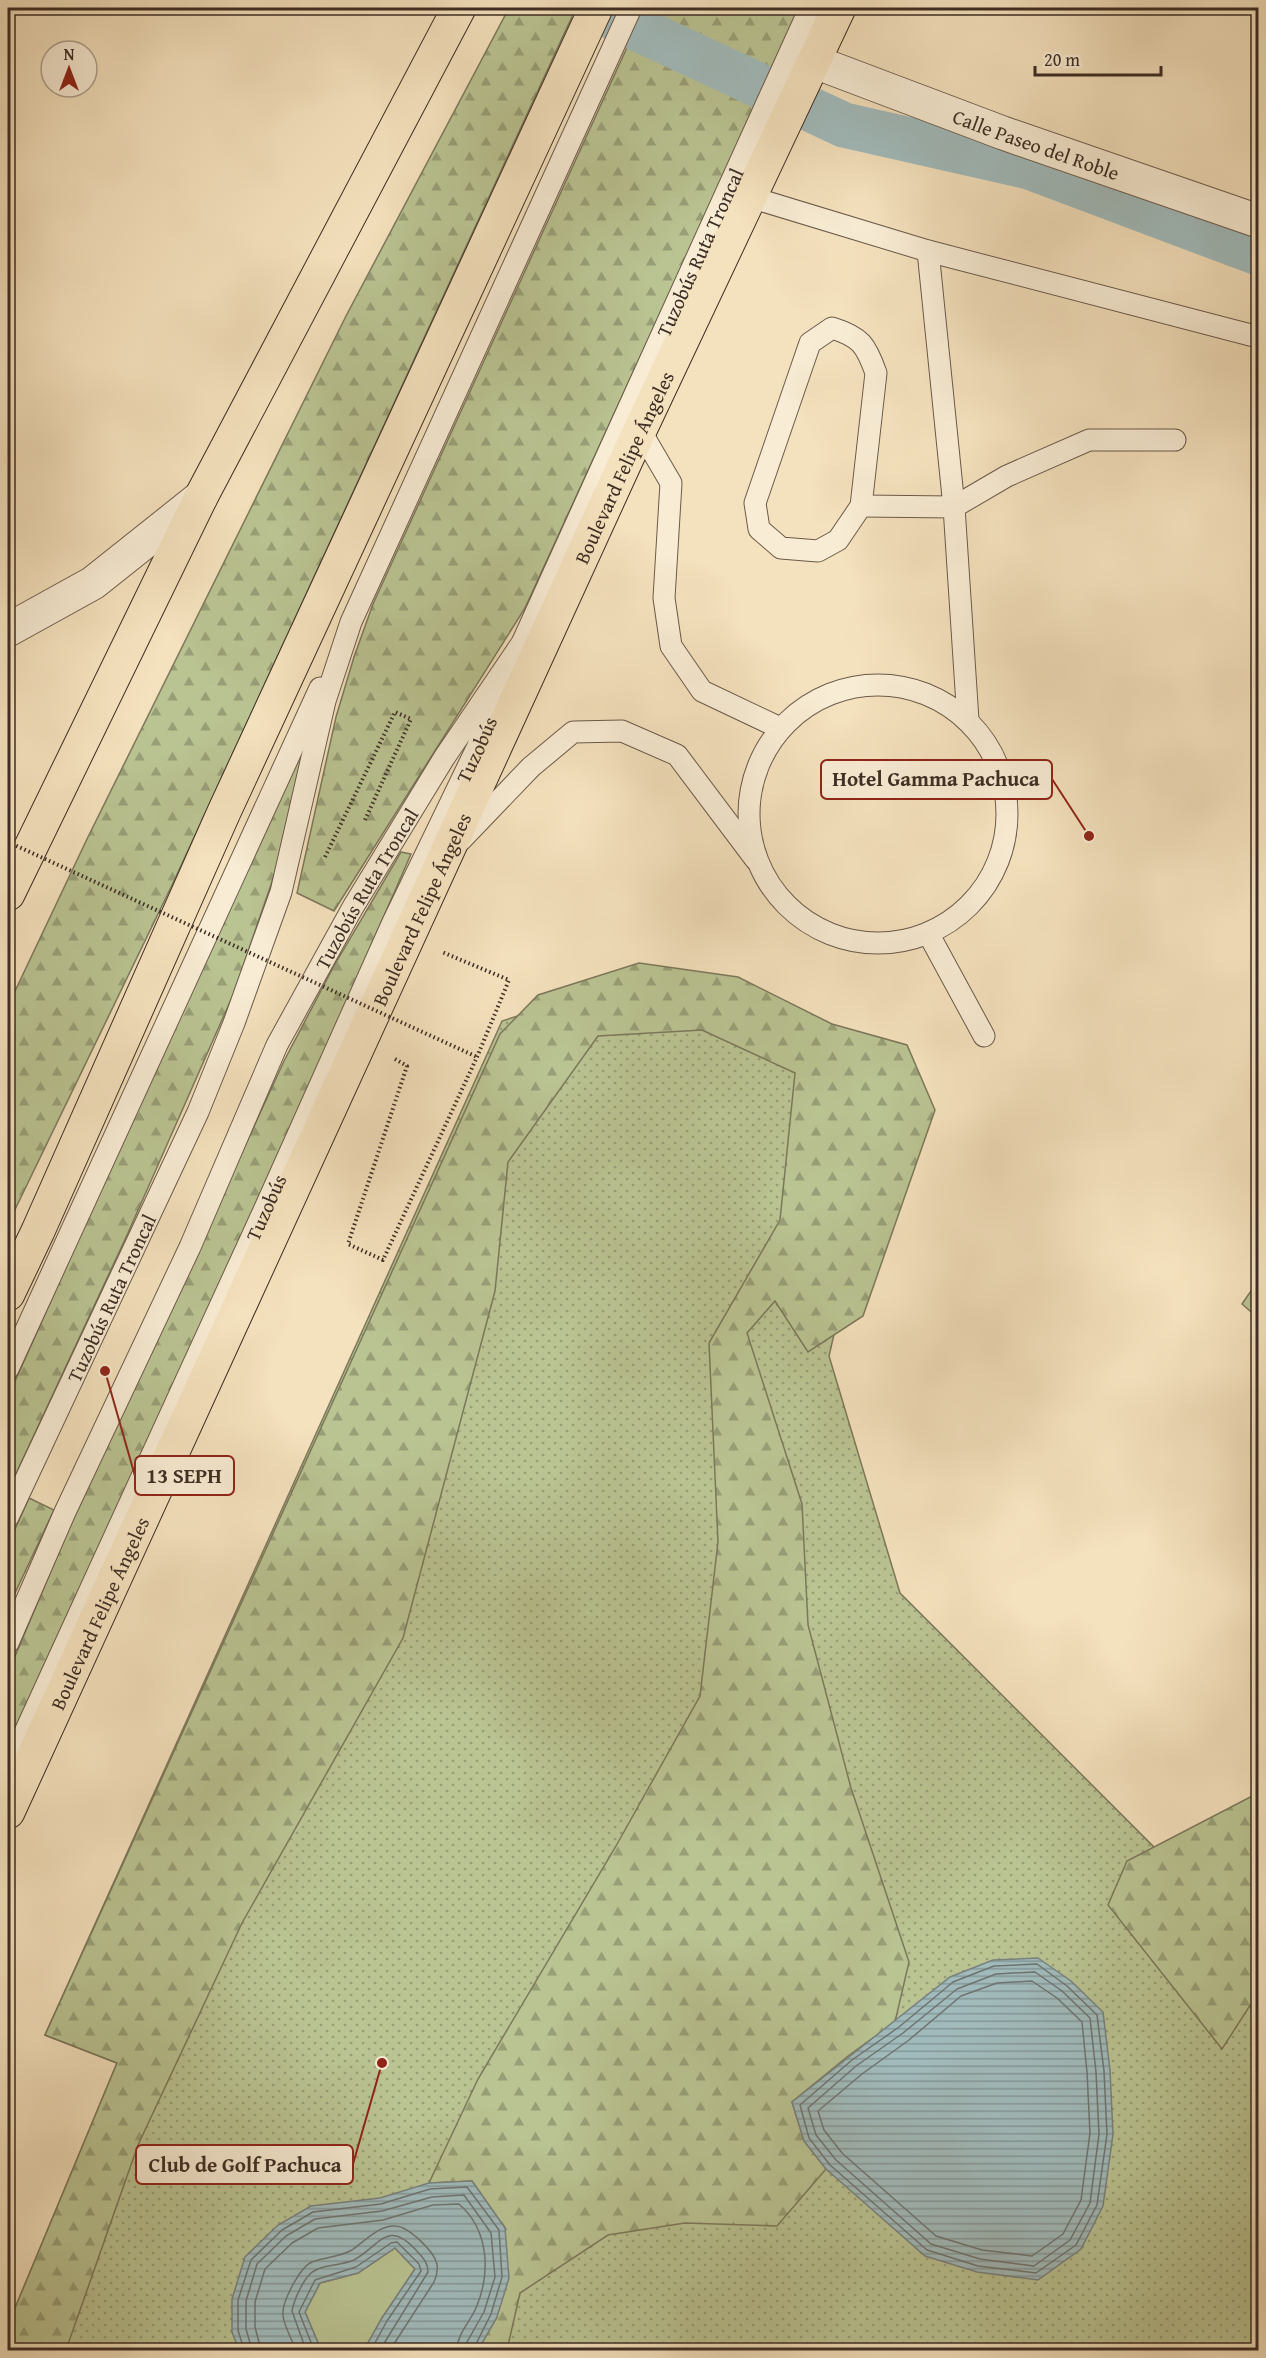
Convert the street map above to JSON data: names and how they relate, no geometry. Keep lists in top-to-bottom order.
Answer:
{
  "streets": {
    "main road": ["Boulevard Felipe Ángeles"],
    "street": ["Calle Paseo del Roble"],
    "lane": ["Tuzobús Ruta Troncal", "Tuzobús"]
  },
  "crossings": [
    ["Calle Paseo del Roble", "Tuzobús Ruta Troncal"],
    ["Calle Paseo del Roble", "Boulevard Felipe Ángeles"],
    ["Tuzobús Ruta Troncal", "Boulevard Felipe Ángeles"],
    ["Tuzobús Ruta Troncal", "Tuzobús"]
  ],
  "places": ["Hotel Gamma Pachuca", "13 SEPH", "Club de Golf Pachuca"],
  "scale_bar": "20 m",
  "north": "top"
}
